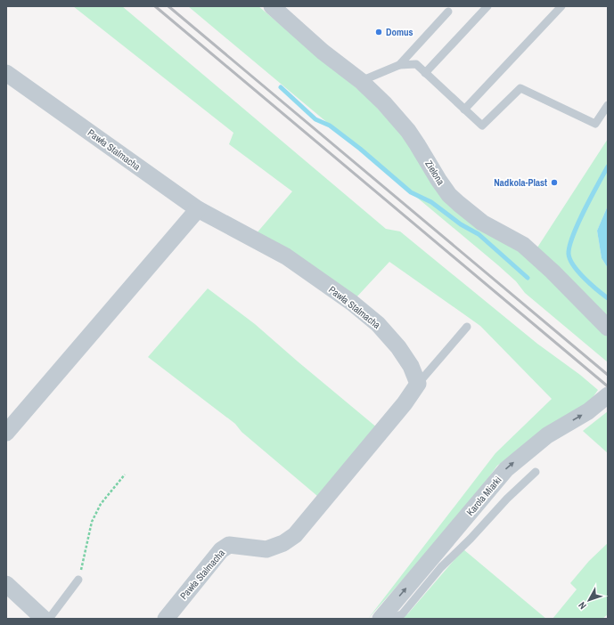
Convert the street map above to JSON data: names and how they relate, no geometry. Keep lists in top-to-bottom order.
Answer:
{
  "streets": {
    "street": ["Pawła Stalmacha", "Zielona", "Karola Miarki"]
  },
  "one_way": ["Karola Miarki"],
  "places": ["Domus", "Nadkola-Plast"],
  "north": "bottom left"
}
